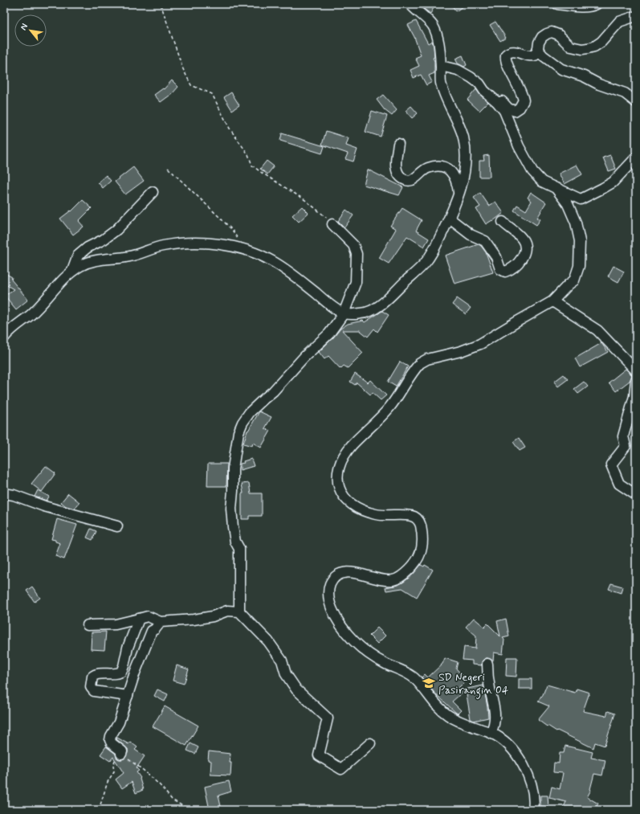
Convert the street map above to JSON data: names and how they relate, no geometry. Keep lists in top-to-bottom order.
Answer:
{
  "places": {
    "school or university": ["SD Negeri Pasirangin 04"]
  },
  "north": "top left"
}
